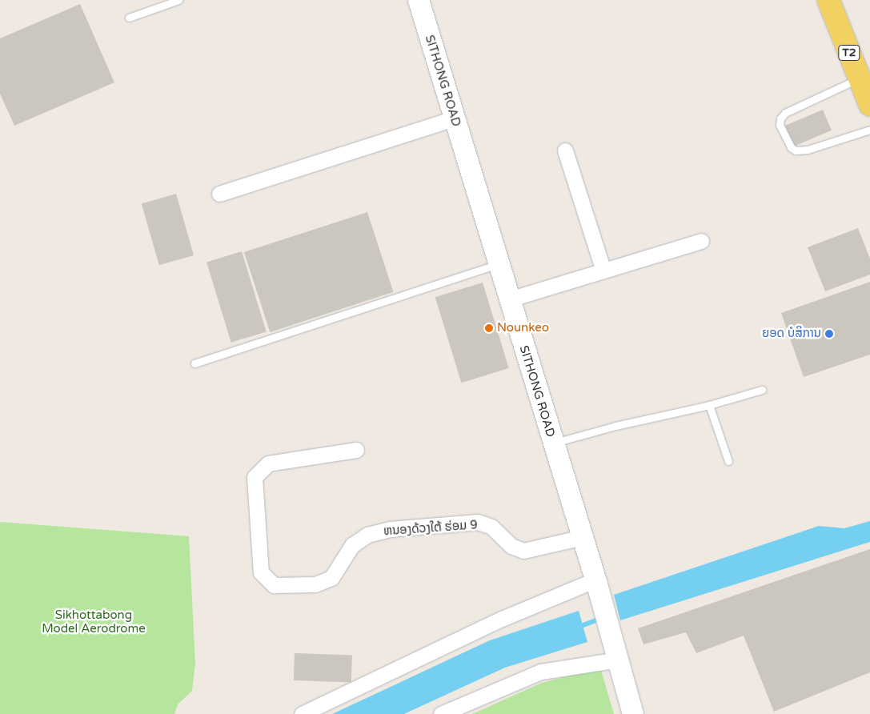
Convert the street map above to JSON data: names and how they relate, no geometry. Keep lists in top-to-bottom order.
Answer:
{
  "streets": {
    "main road": ["T2", "SITHONG ROAD"],
    "street": ["ຫນອງດ້ວງໃຕ້ ຮ່ອມ 9"]
  },
  "crossings": [
    ["SITHONG ROAD", "ຫນອງດ້ວງໃຕ້ ຮ່ອມ 9"]
  ],
  "parks": ["Sikhottabong Model Aerodrome"],
  "places": ["Nounkeo", "ຍອດ ບໍສິການ"]
}
